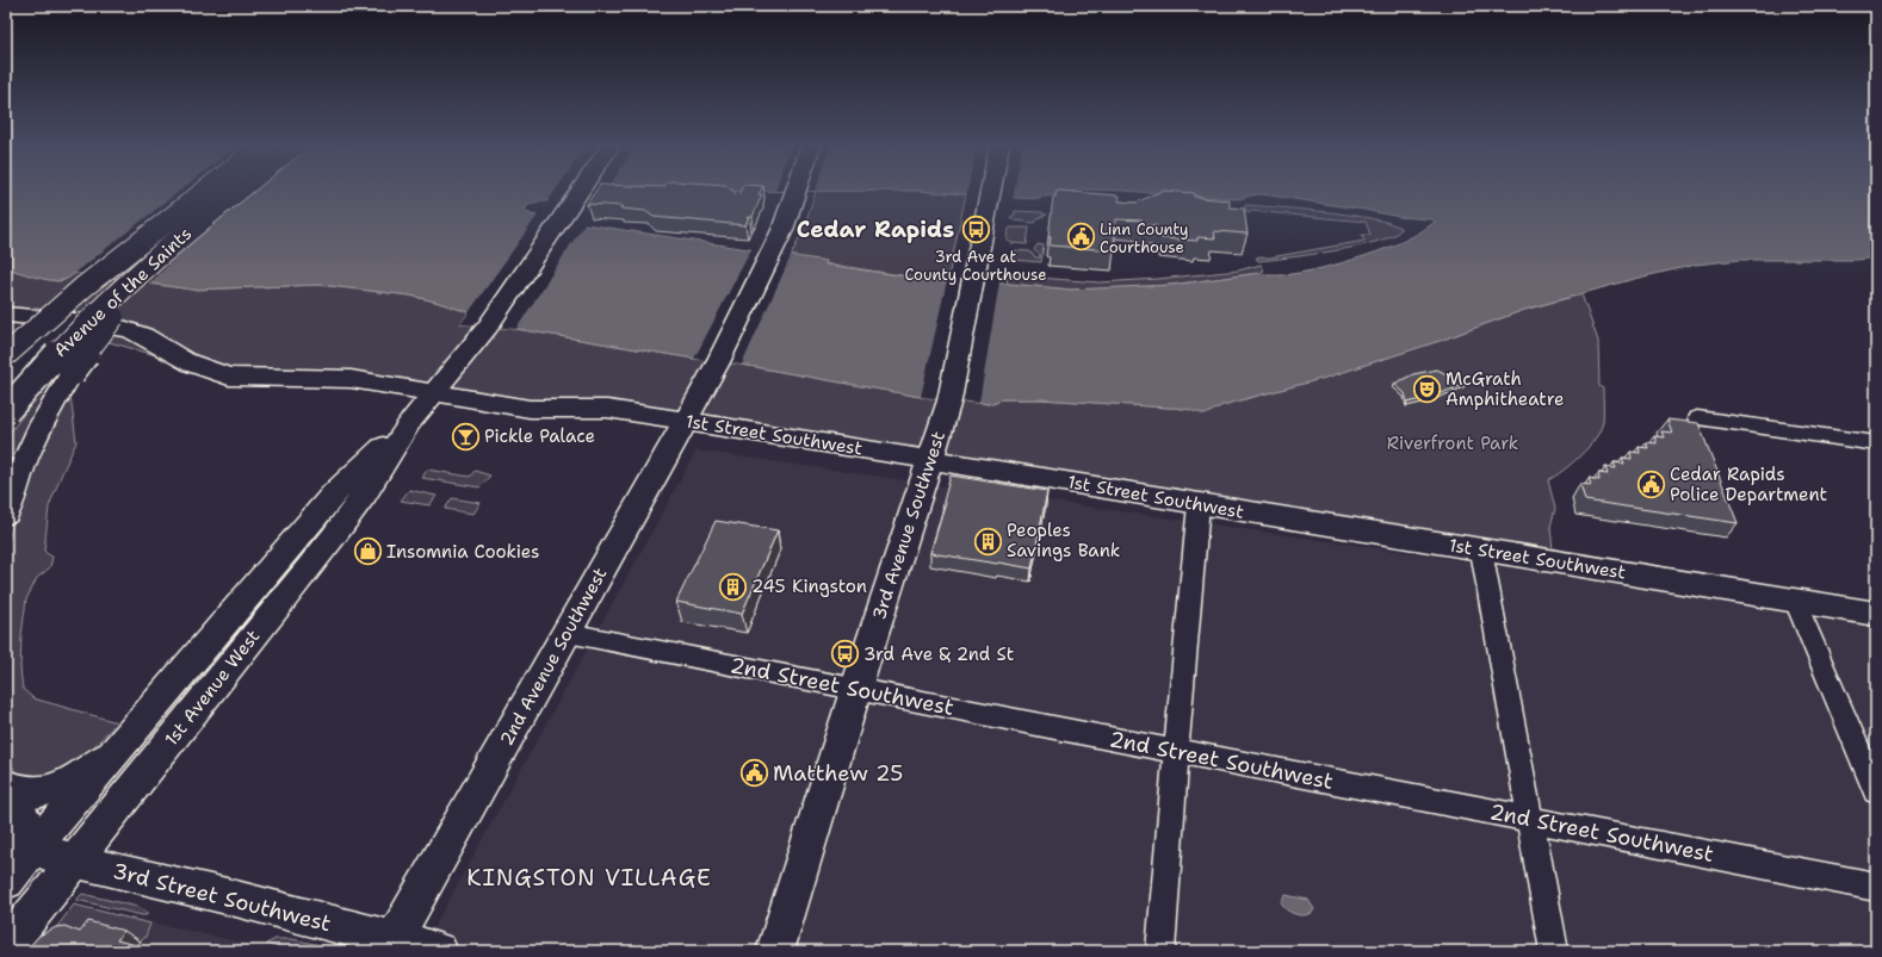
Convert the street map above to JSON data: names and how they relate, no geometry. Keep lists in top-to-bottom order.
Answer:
{
  "streets": {
    "main road": [
      "Avenue of the Saints",
      "1st Street Southwest",
      "3rd Avenue Southwest",
      "2nd Avenue Southwest",
      "1st Avenue West",
      "3rd Street Southwest"
    ],
    "street": ["2nd Street Southwest"]
  },
  "crossings": [
    ["1st Street Southwest", "3rd Avenue Southwest"],
    ["1st Street Southwest", "2nd Avenue Southwest"],
    ["1st Street Southwest", "1st Avenue West"],
    ["3rd Avenue Southwest", "2nd Street Southwest"],
    ["2nd Avenue Southwest", "2nd Street Southwest"],
    ["2nd Avenue Southwest", "3rd Street Southwest"],
    ["1st Avenue West", "3rd Street Southwest"]
  ],
  "districts": ["Cedar Rapids", "KINGSTON VILLAGE"],
  "parks": ["Riverfront Park"],
  "places": {
    "bus stop": ["3rd Ave at County Courthouse", "3rd Ave & 2nd St"],
    "public building": ["Linn County Courthouse", "Cedar Rapids Police Department", "Matthew 25"],
    "theatre": ["McGrath Amphitheatre"],
    "bar": ["Pickle Palace"],
    "building": ["Peoples Savings Bank", "245 Kingston"],
    "shop": ["Insomnia Cookies"]
  }
}
